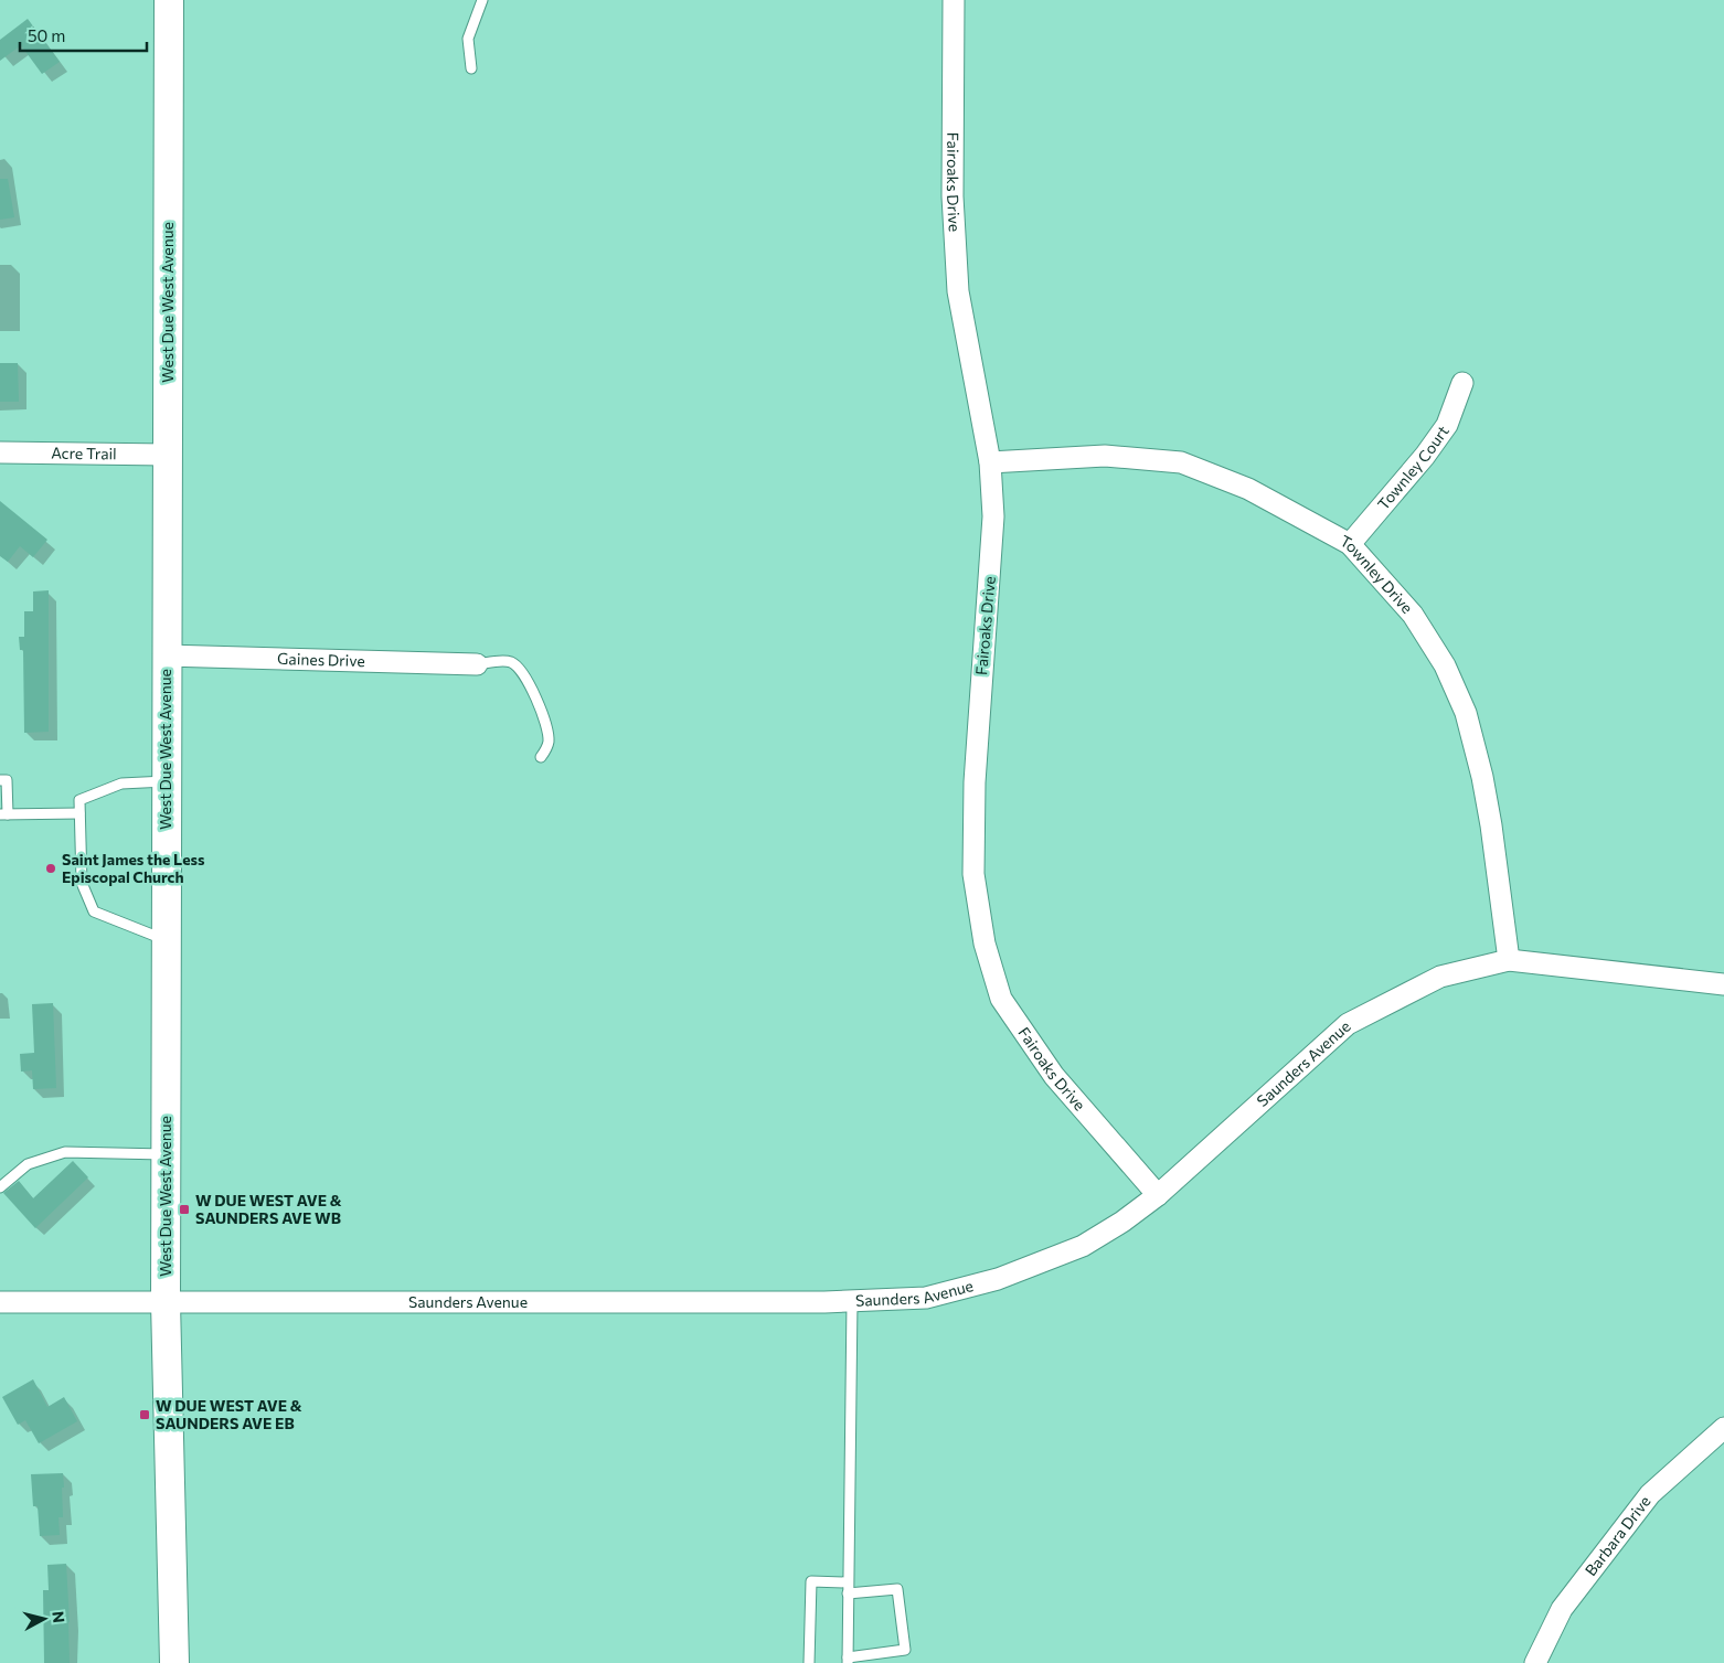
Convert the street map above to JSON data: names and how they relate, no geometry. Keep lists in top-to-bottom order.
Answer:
{
  "streets": {
    "main road": ["West Due West Avenue"],
    "street": [
      "Fairoaks Drive",
      "Acre Trail",
      "Townley Court",
      "Townley Drive",
      "Gaines Drive",
      "Saunders Avenue",
      "Barbara Drive"
    ]
  },
  "crossings": [
    ["Fairoaks Drive", "Townley Drive"],
    ["Fairoaks Drive", "Saunders Avenue"],
    ["West Due West Avenue", "Acre Trail"],
    ["West Due West Avenue", "Gaines Drive"],
    ["West Due West Avenue", "Saunders Avenue"],
    ["Townley Court", "Townley Drive"],
    ["Townley Drive", "Saunders Avenue"]
  ],
  "places": {
    "other": ["Saint James the Less Episcopal Church"],
    "transit": ["W DUE WEST AVE & SAUNDERS AVE WB", "W DUE WEST AVE & SAUNDERS AVE EB"]
  },
  "scale_bar": "50 m",
  "north": "right"
}
